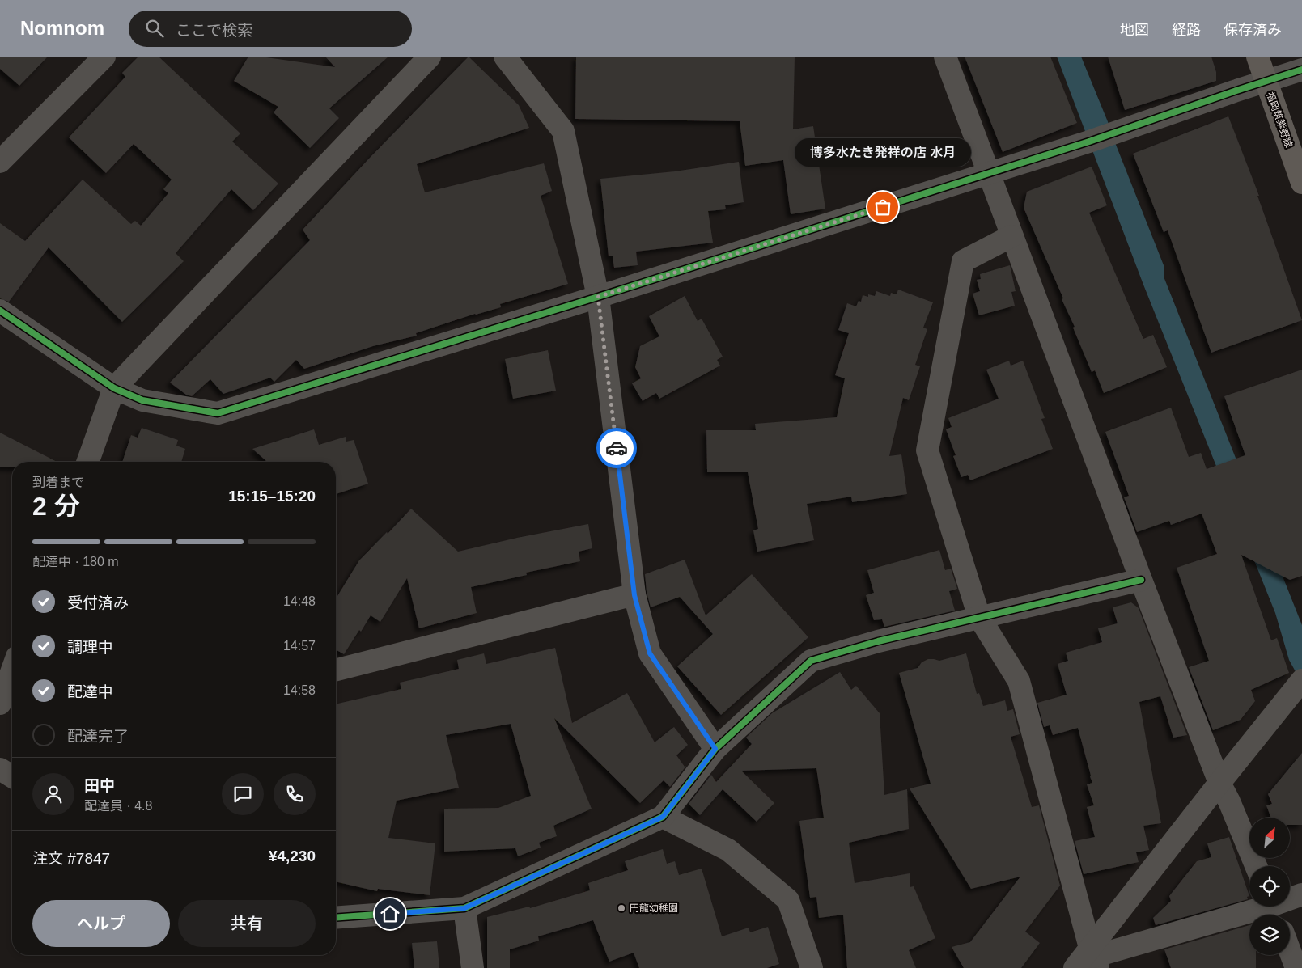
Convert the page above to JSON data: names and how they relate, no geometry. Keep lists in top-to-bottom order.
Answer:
{
  "streets": {
    "main road": ["福岡筑紫野線"]
  },
  "places": ["博多水たき発祥の店 水月", "円龍幼稚園"],
  "north": "top right",
  "page": {
    "header": "Nomnom",
    "search": "ここで検索",
    "nav": ["地図", "経路", "保存済み"],
    "bubble": "博多水たき発祥の店 水月",
    "heading": ["2 分", "到着まで", "15:15–15:20"],
    "panel": [
      "田中",
      "配達員 · 4.8",
      "注文 #7847",
      "¥4,230"
    ],
    "bar": "配達中 · 180 m",
    "list": [
      ["受付済み", "14:48"],
      ["調理中", "14:57"],
      ["配達中", "14:58"],
      "配達完了"
    ],
    "buttons": ["ヘルプ", "共有"]
  }
}
